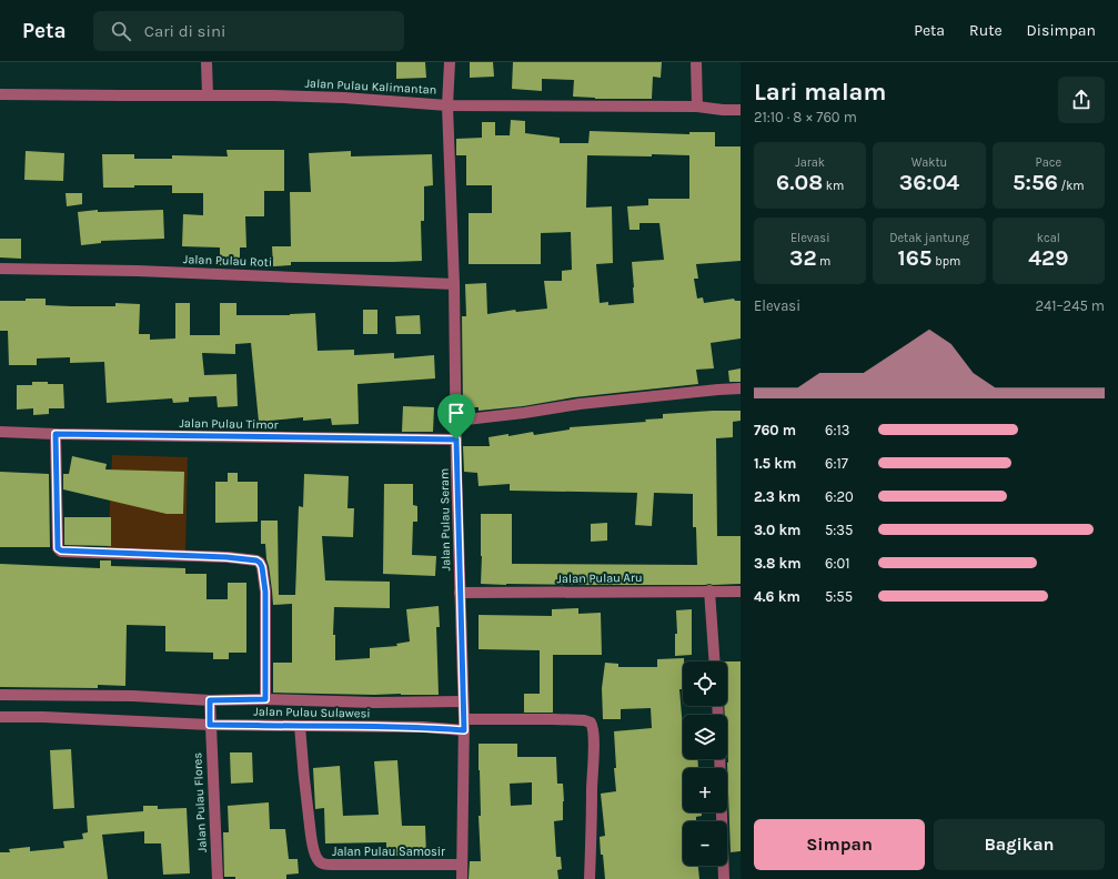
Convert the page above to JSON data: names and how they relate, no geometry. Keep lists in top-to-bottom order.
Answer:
{
  "streets": {
    "street": [
      "Jalan Pulau Kalimantan",
      "Jalan Pulau Roti",
      "Jalan Pulau Timor",
      "Jalan Pulau Seram",
      "Jalan Pulau Aru",
      "Jalan Pulau Sulawesi",
      "Jalan Pulau Flores",
      "Jalan Pulau Samosir"
    ]
  },
  "crossings": [
    ["Jalan Pulau Kalimantan", "Jalan Pulau Seram"],
    ["Jalan Pulau Roti", "Jalan Pulau Seram"],
    ["Jalan Pulau Timor", "Jalan Pulau Seram"],
    ["Jalan Pulau Seram", "Jalan Pulau Aru"],
    ["Jalan Pulau Seram", "Jalan Pulau Sulawesi"],
    ["Jalan Pulau Seram", "Jalan Pulau Samosir"],
    ["Jalan Pulau Sulawesi", "Jalan Pulau Flores"],
    ["Jalan Pulau Sulawesi", "Jalan Pulau Samosir"]
  ],
  "page": {
    "header": "Peta",
    "search": "Cari di sini",
    "nav": ["Peta", "Rute", "Disimpan"],
    "heading": ["Lari malam", "21:10 · 8 × 760 m"],
    "stats": [
      ["Jarak", "6.08 km"],
      ["Waktu", "36:04"],
      ["Pace", "5:56 /km"],
      ["Elevasi", "32 m"],
      ["Detak jantung", "165 bpm"],
      ["kcal", "429"]
    ],
    "chart": ["Elevasi", "241–245 m"],
    "list": [
      {
        "name": "760 m",
        "note": "6:13"
      },
      {
        "name": "1.5 km",
        "note": "6:17"
      },
      {
        "name": "2.3 km",
        "note": "6:20"
      },
      {
        "name": "3.0 km",
        "note": "5:35"
      },
      {
        "name": "3.8 km",
        "note": "6:01"
      },
      {
        "name": "4.6 km",
        "note": "5:55"
      }
    ],
    "map_buttons": ["+", "−"],
    "buttons": ["Simpan", "Bagikan"]
  }
}
